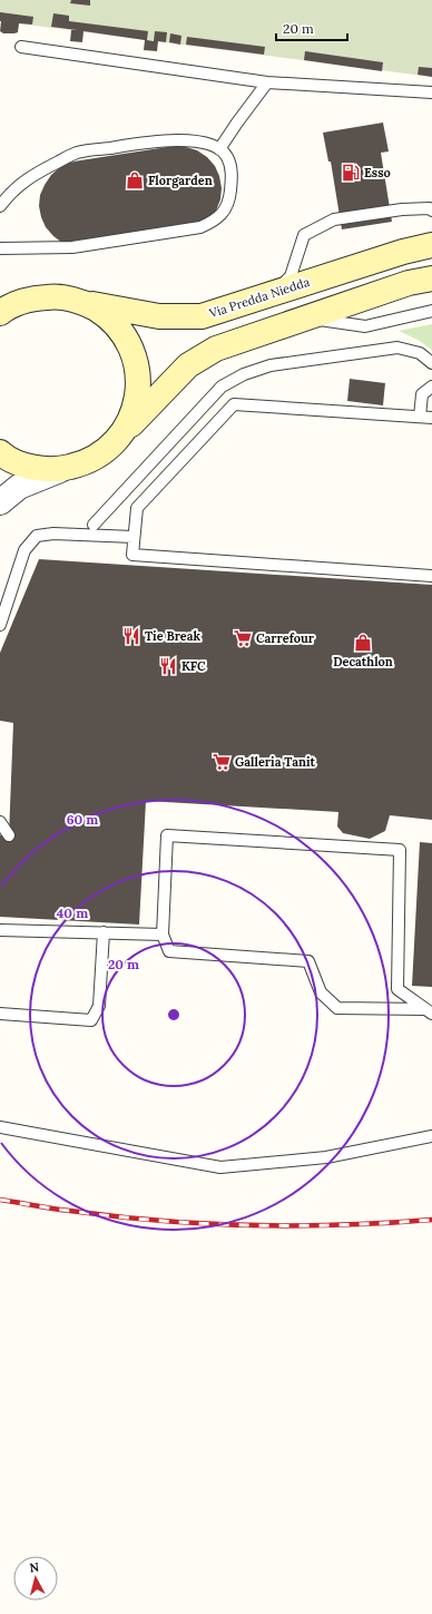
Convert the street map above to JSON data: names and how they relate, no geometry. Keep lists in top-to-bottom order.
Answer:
{
  "streets": {
    "main road": ["Via Predda Niedda"]
  },
  "places": {
    "fuel station": ["Esso"],
    "shop": ["Florgarden", "Decathlon"],
    "restaurant": ["Tie Break", "KFC"],
    "supermarket": ["Carrefour", "Galleria Tanit"]
  },
  "scale_bar": "20 m",
  "north": "top",
  "rings": ["60 m", "40 m", "20 m"]
}
